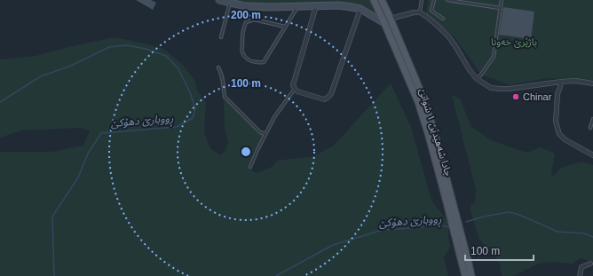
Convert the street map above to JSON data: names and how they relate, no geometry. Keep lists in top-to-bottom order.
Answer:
{
  "streets": {
    "main road": ["جادا شەهیدێن ١ شواتێ"]
  },
  "water": ["ڕووبارێ دهۆكێ"],
  "parks": ["باژێرێ خه‌ونا"],
  "places": ["Chinar"],
  "scale_bar": "100 m",
  "rings": ["200 m", "100 m"]
}
